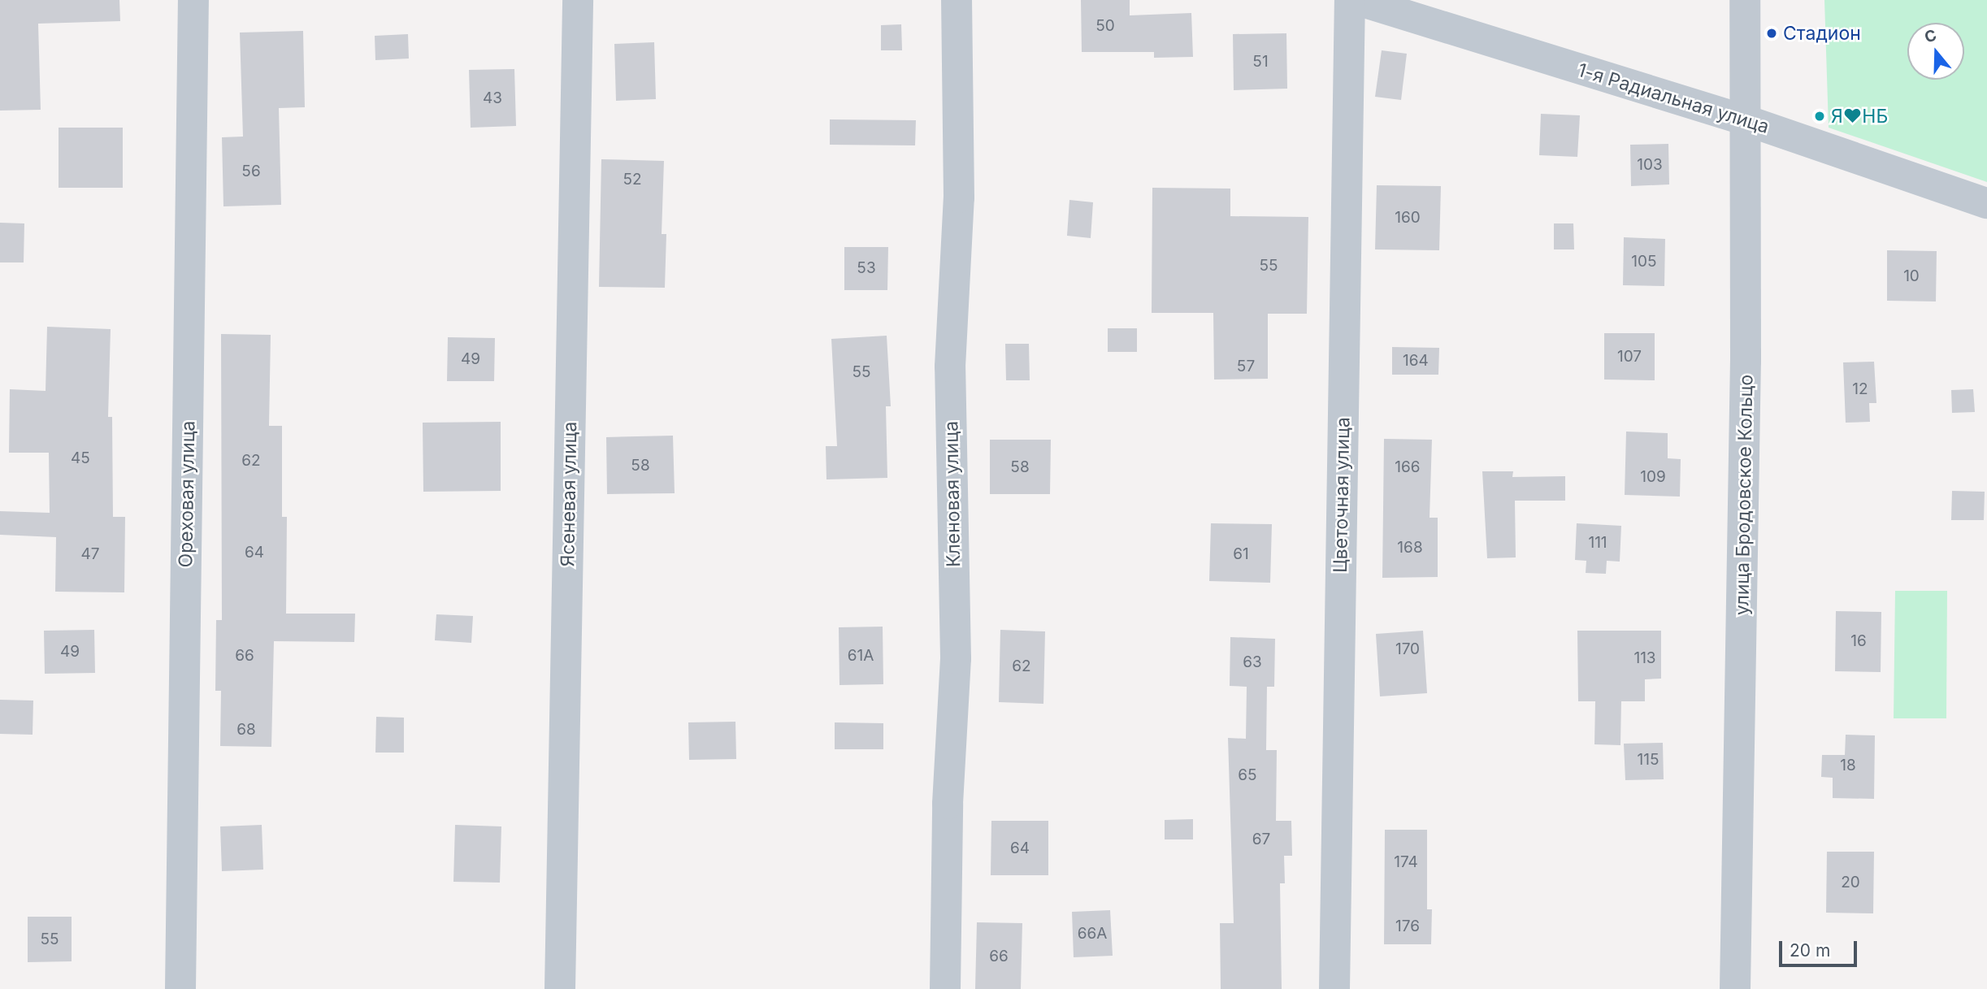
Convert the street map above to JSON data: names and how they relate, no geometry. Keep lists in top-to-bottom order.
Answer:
{
  "streets": {
    "street": [
      "1-я Радиальная улица",
      "Ореховая улица",
      "Ясеневая улица",
      "Кленовая улица",
      "Цветочная улица",
      "улица Бродовское Кольцо"
    ]
  },
  "crossings": [
    ["1-я Радиальная улица", "улица Бродовское Кольцо"]
  ],
  "places": ["Стадион", "Я♥НБ"],
  "house_numbers": [
    "50",
    "51",
    "43",
    "103",
    "56",
    "52",
    "160",
    "105",
    "55",
    "53",
    "10",
    "107",
    "49",
    "164",
    "57",
    "55",
    "12",
    "45",
    "62",
    "58",
    "58",
    "166",
    "109",
    "111",
    "168",
    "64",
    "47",
    "61",
    "16",
    "170",
    "49",
    "66",
    "61А",
    "113",
    "63",
    "62",
    "68",
    "115",
    "18",
    "65",
    "67",
    "64",
    "174",
    "20",
    "176",
    "66А",
    "55",
    "66"
  ],
  "scale_bar": "20 m",
  "north": "top"
}
